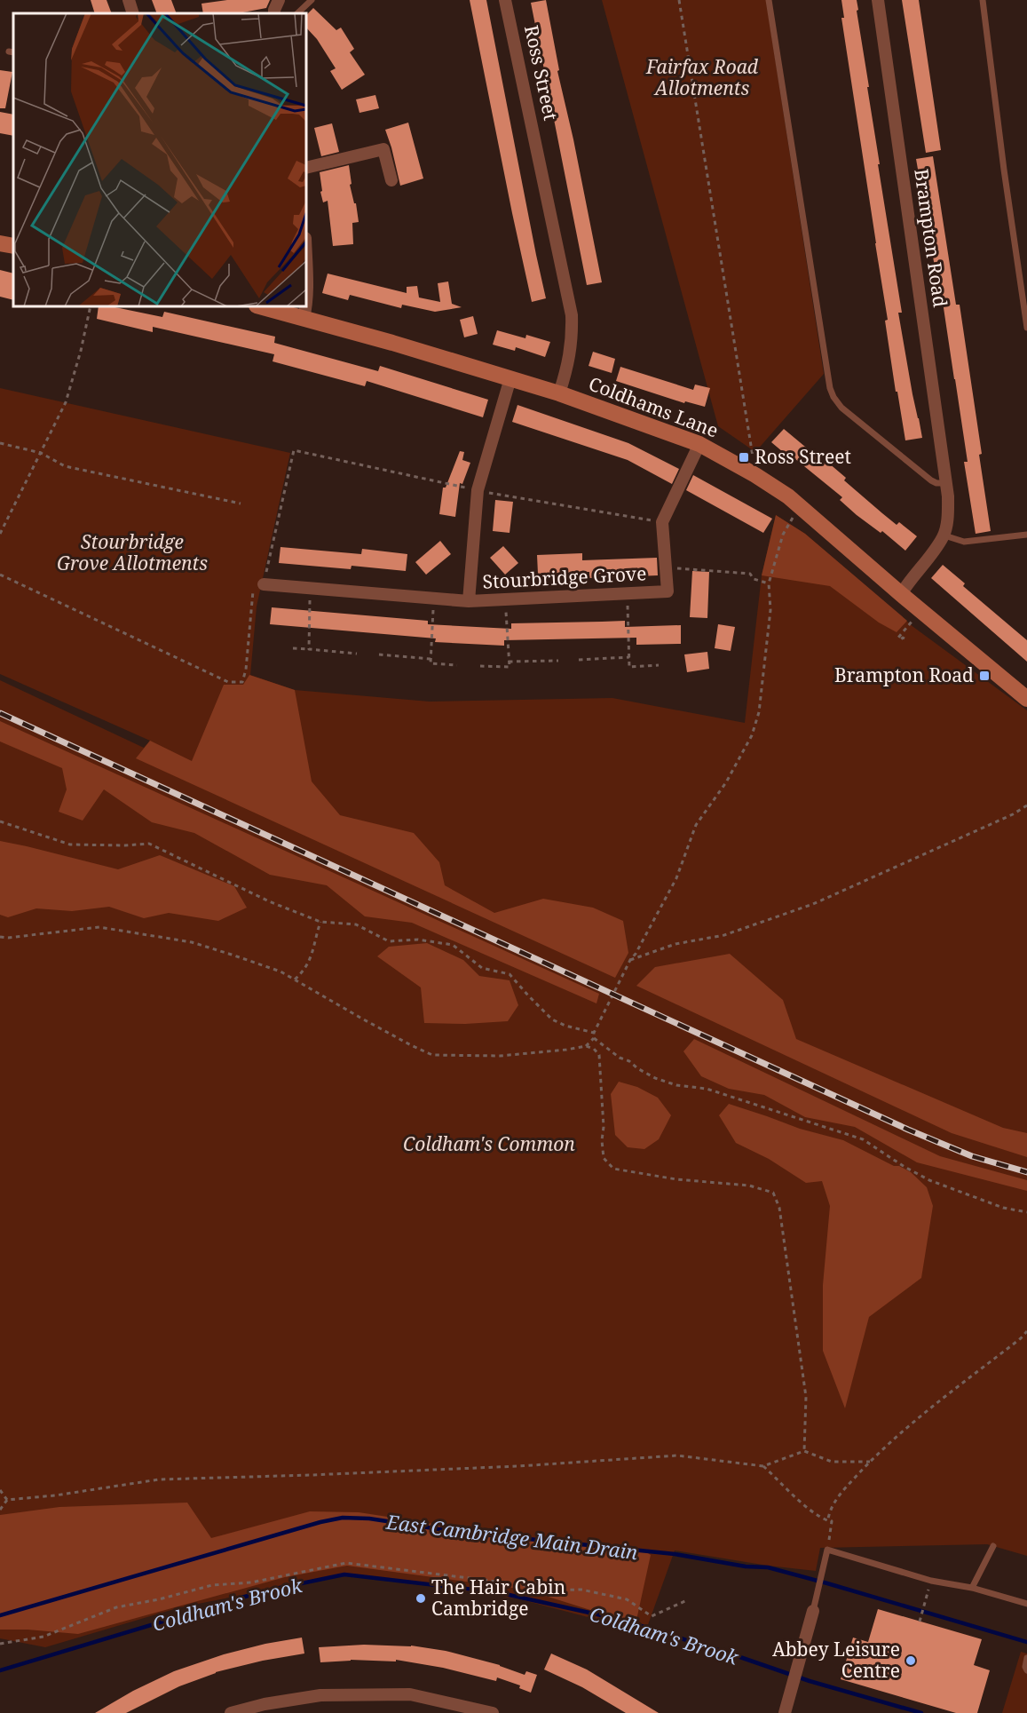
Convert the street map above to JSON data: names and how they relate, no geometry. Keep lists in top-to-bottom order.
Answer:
{
  "streets": {
    "street": [
      "Ross Street",
      "Brampton Road",
      "Coldhams Lane",
      "Stourbridge Grove"
    ]
  },
  "crossings": [
    ["Ross Street", "Coldhams Lane"],
    ["Coldhams Lane", "Stourbridge Grove"]
  ],
  "water": ["East Cambridge Main Drain", "Coldham's Brook"],
  "parks": ["Fairfax Road Allotments", "Stourbridge Grove Allotments", "Coldham's Common"],
  "places": {
    "transit": ["Ross Street", "Brampton Road"],
    "other": ["The Hair Cabin Cambridge", "Abbey Leisure Centre"]
  }
}
